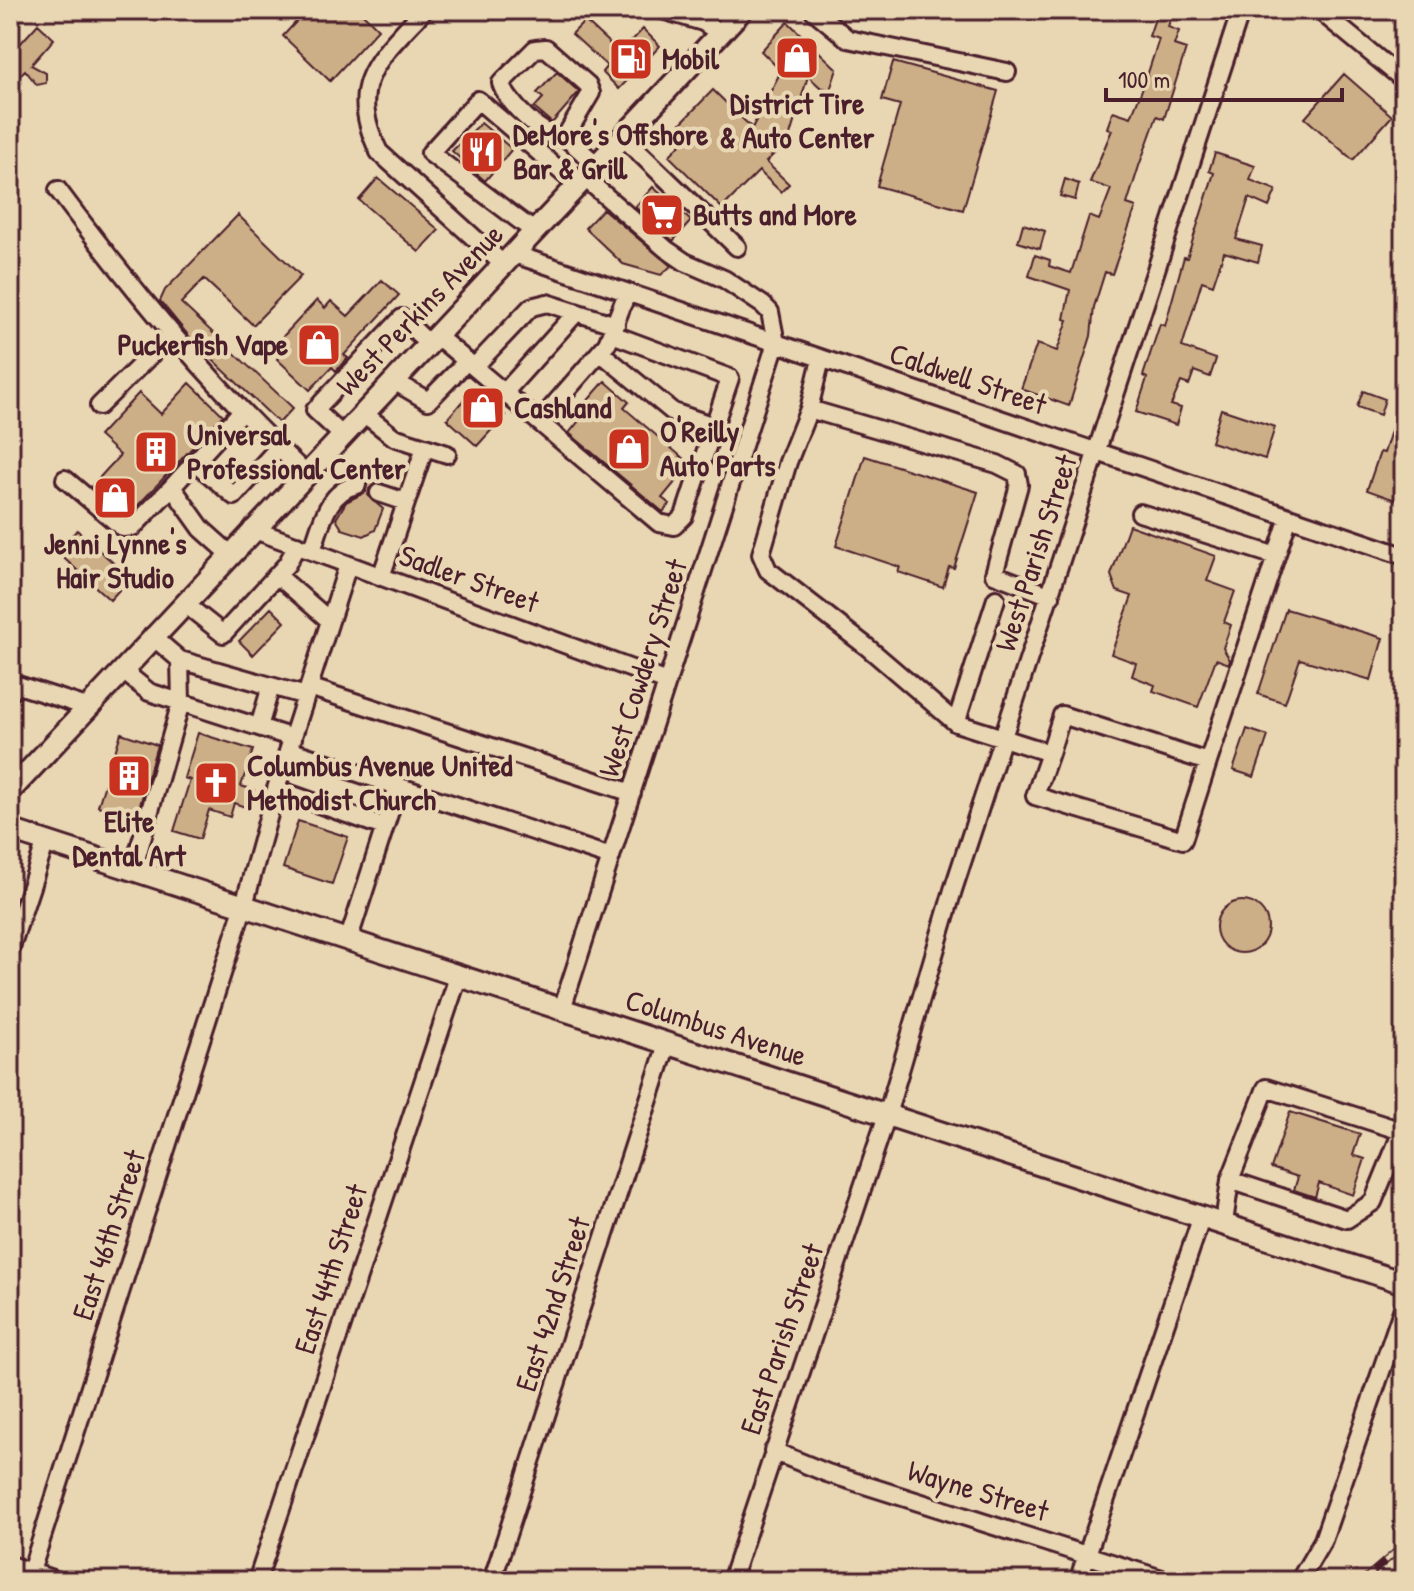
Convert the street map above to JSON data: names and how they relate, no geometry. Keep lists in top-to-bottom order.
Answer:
{
  "streets": {
    "main road": ["West Perkins Avenue", "Columbus Avenue"],
    "street": [
      "Caldwell Street",
      "West Parish Street",
      "Sadler Street",
      "West Cowdery Street",
      "East 46th Street",
      "East 44th Street",
      "East 42nd Street",
      "East Parish Street",
      "Wayne Street"
    ]
  },
  "crossings": [
    ["West Perkins Avenue", "Caldwell Street"],
    ["West Perkins Avenue", "Sadler Street"],
    ["Caldwell Street", "West Parish Street"],
    ["Caldwell Street", "West Cowdery Street"],
    ["West Parish Street", "Columbus Avenue"],
    ["West Parish Street", "East Parish Street"],
    ["Sadler Street", "West Cowdery Street"],
    ["Sadler Street", "East 46th Street"],
    ["West Cowdery Street", "Columbus Avenue"],
    ["Columbus Avenue", "East 46th Street"],
    ["Columbus Avenue", "East 44th Street"],
    ["Columbus Avenue", "East 42nd Street"],
    ["Columbus Avenue", "East Parish Street"],
    ["East Parish Street", "Wayne Street"]
  ],
  "places": {
    "shop": [
      "District Tire & Auto Center",
      "Puckerfish Vape",
      "Cashland",
      "O'Reilly Auto Parts",
      "Jenni Lynne's Hair Studio"
    ],
    "fuel station": ["Mobil"],
    "restaurant": ["DeMore's Offshore Bar & Grill"],
    "supermarket": ["Butts and More"],
    "building": ["Universal Professional Center", "Elite Dental Art"],
    "church": ["Columbus Avenue United Methodist Church"]
  },
  "scale_bar": "100 m"
}
